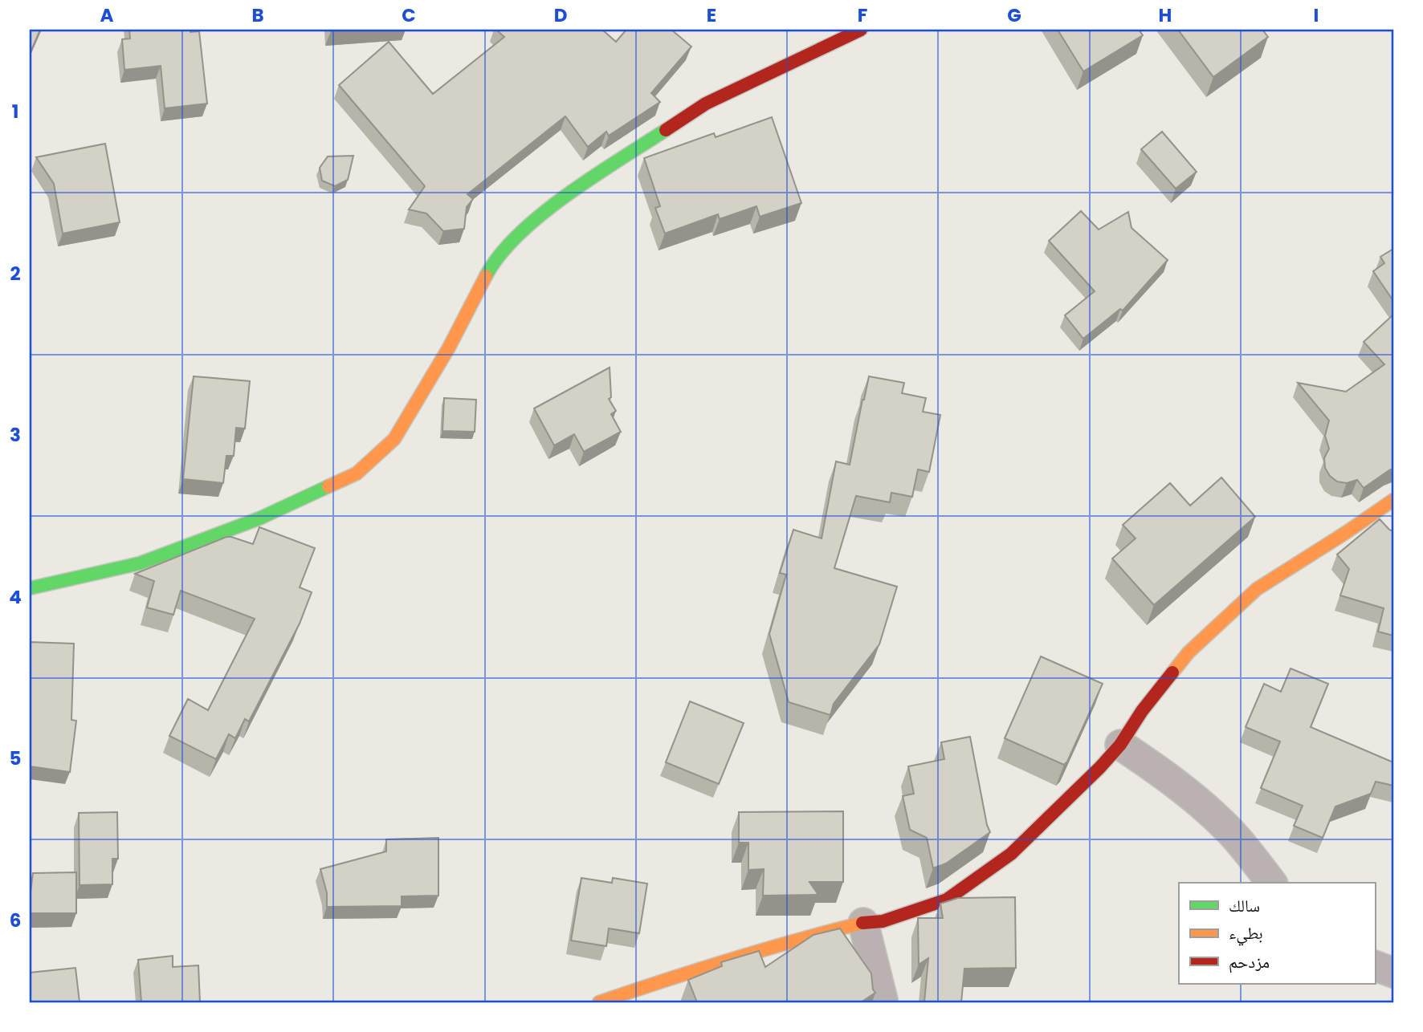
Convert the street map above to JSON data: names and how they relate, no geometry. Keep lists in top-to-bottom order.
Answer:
{
  "legend": ["سالك", "بطيء", "مزدحم"],
  "grid": {
    "columns": [
      "A",
      "B",
      "C",
      "D",
      "E",
      "F",
      "G",
      "H",
      "I"
    ],
    "rows": [
      "1",
      "2",
      "3",
      "4",
      "5",
      "6"
    ]
  }
}
